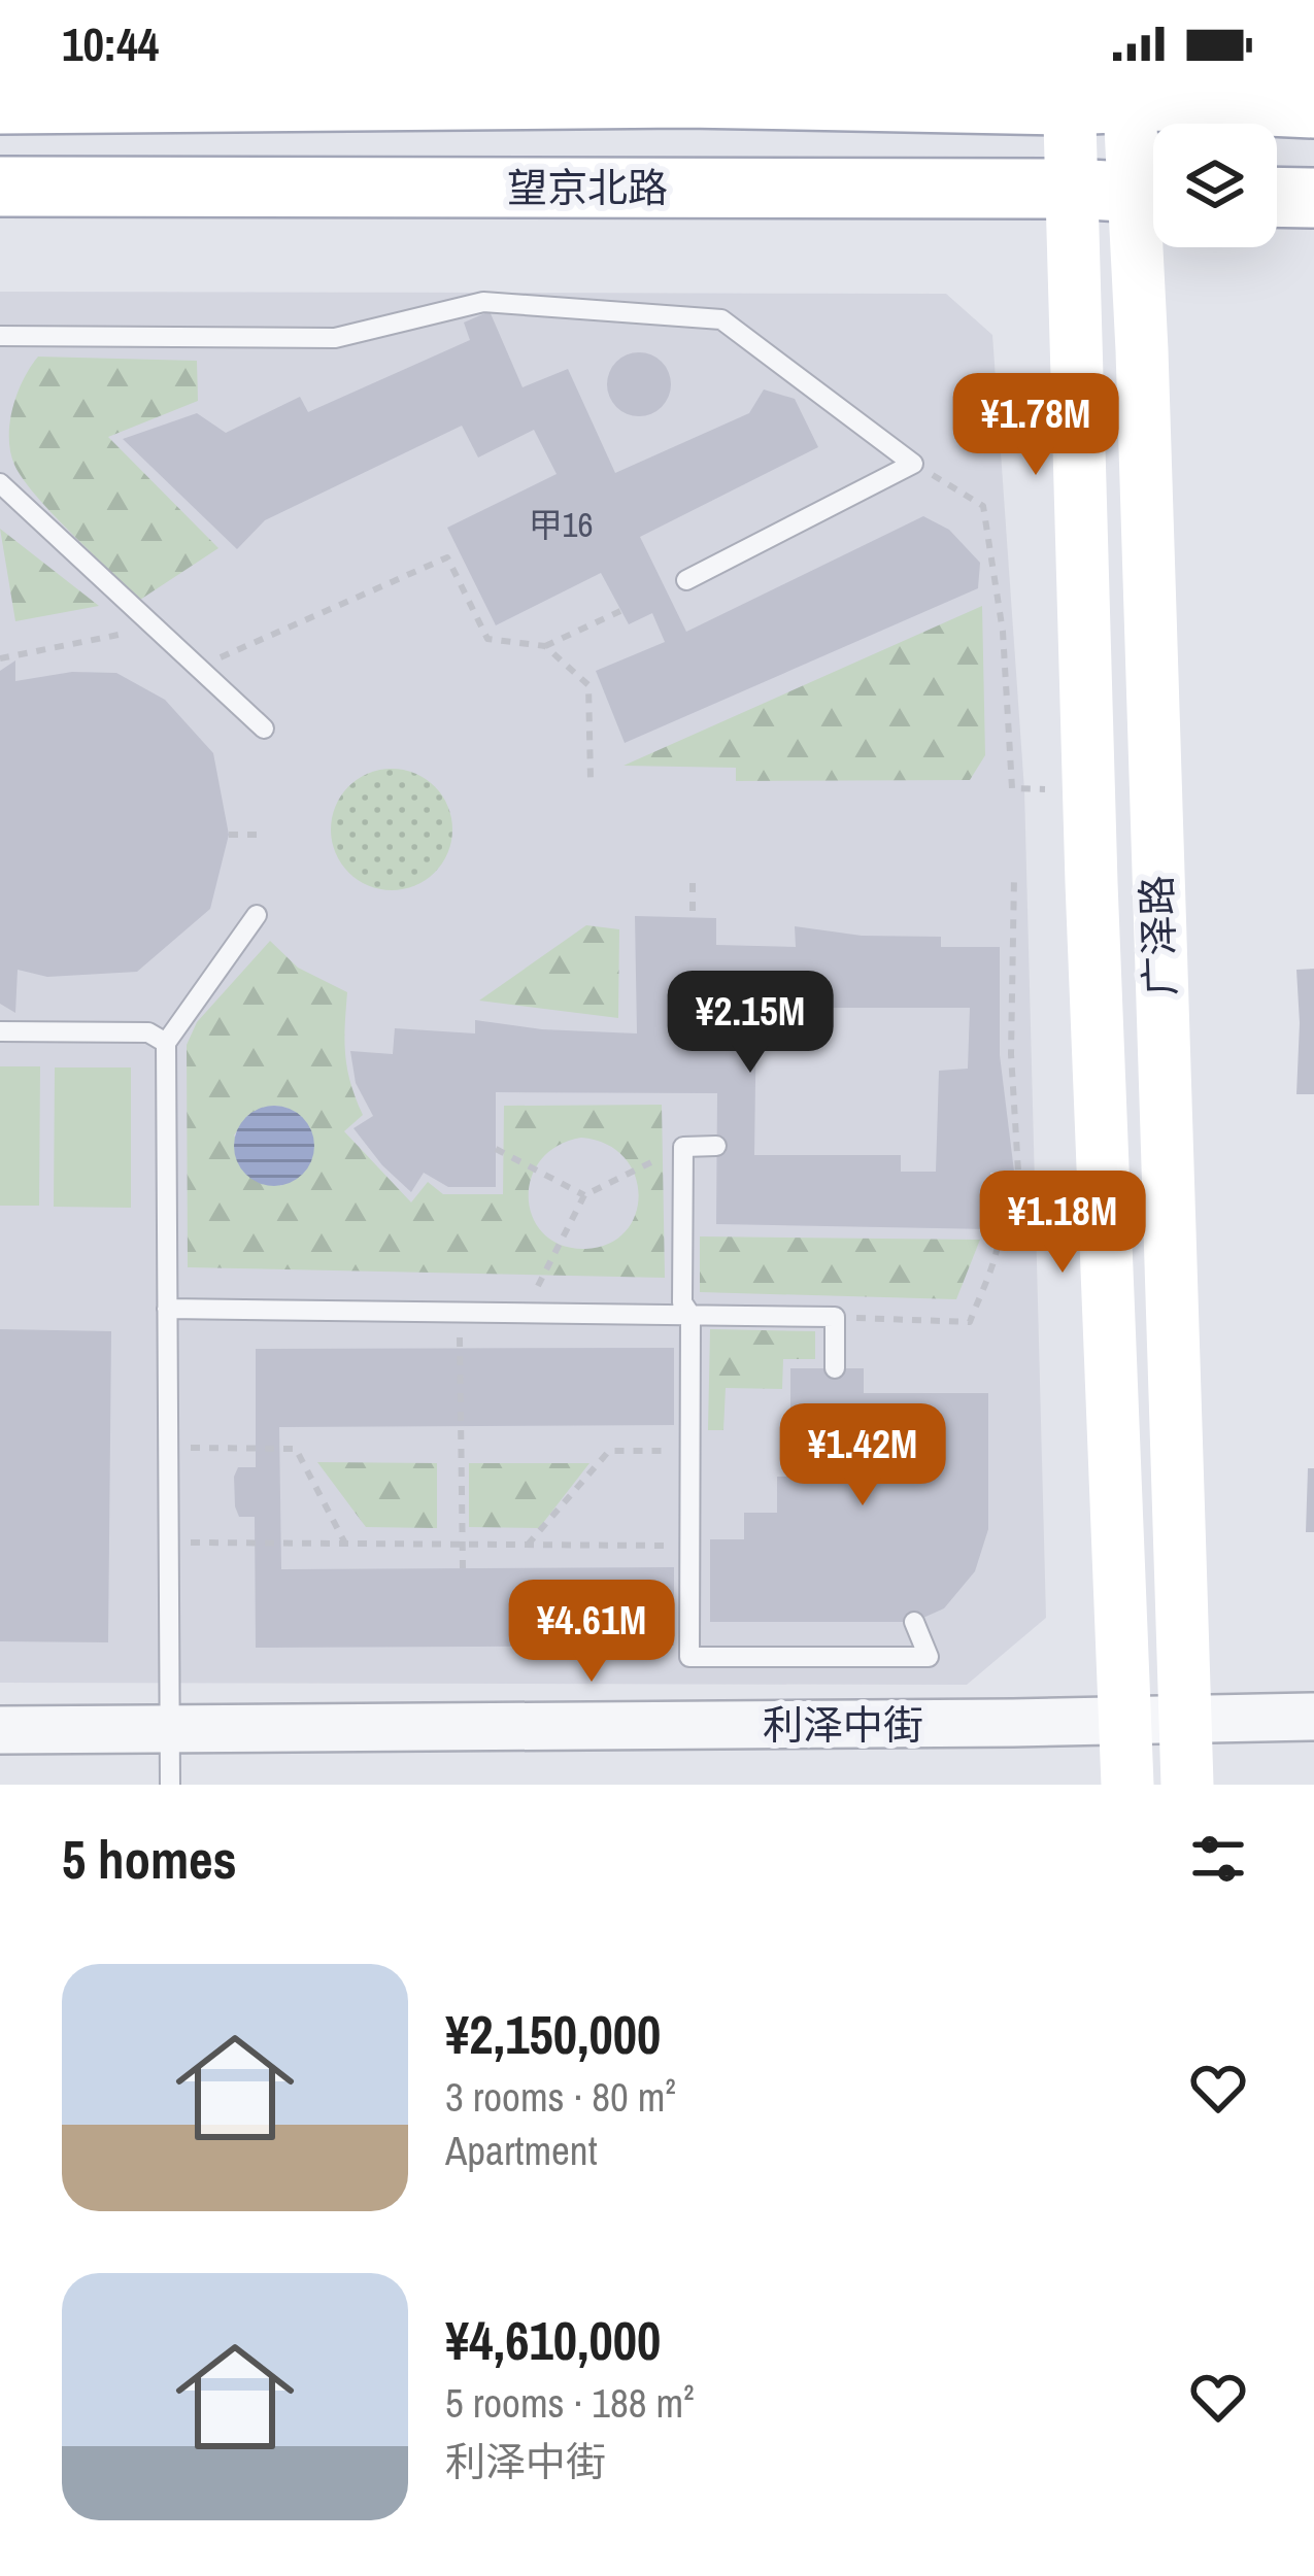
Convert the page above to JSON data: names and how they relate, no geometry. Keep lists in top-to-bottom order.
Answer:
{
  "streets": {
    "main road": ["望京北路", "广泽路"],
    "street": ["利泽中街"]
  },
  "crossings": [
    ["望京北路", "广泽路"],
    ["广泽路", "利泽中街"]
  ],
  "house_numbers": ["甲16"],
  "page": {
    "status": "10:44",
    "price": [
      "¥1.78M",
      "¥2.15M",
      "¥1.18M",
      "¥1.42M",
      "¥4.61M"
    ],
    "heading": "5 homes",
    "list": [
      {
        "name": "¥2,150,000",
        "note": "3 rooms · 80 m² · Apartment"
      },
      {
        "name": "¥4,610,000",
        "note": "5 rooms · 188 m² · 利泽中街"
      }
    ]
  }
}
